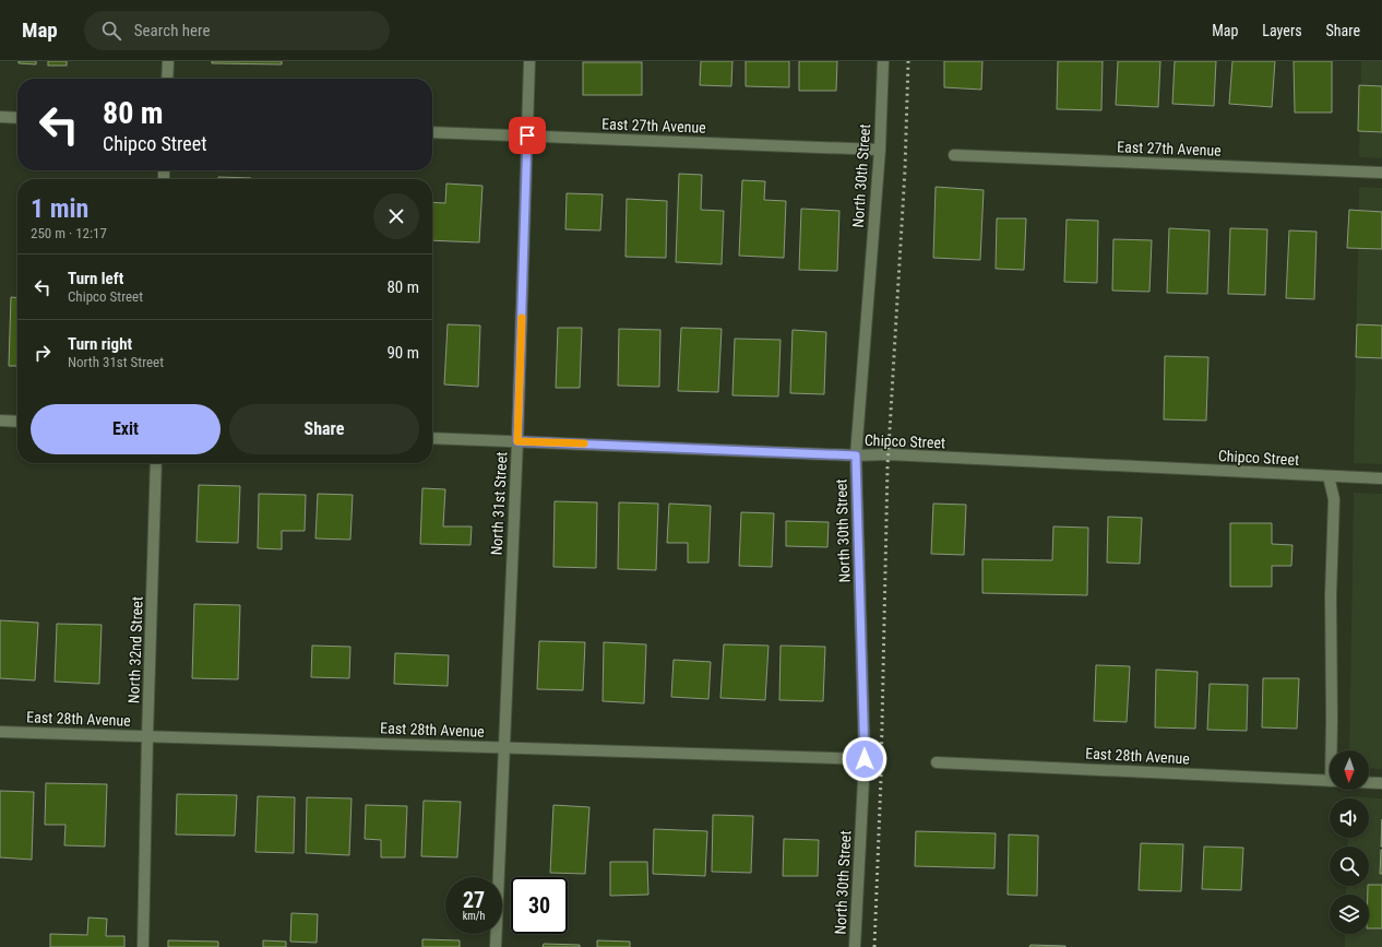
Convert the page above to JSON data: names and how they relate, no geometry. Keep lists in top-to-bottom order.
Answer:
{
  "streets": {
    "street": [
      "East 27th Avenue",
      "North 30th Street",
      "Chipco Street",
      "North 31st Street",
      "North 32nd Street",
      "East 28th Avenue"
    ]
  },
  "crossings": [
    ["East 27th Avenue", "North 30th Street"],
    ["East 27th Avenue", "North 31st Street"],
    ["North 30th Street", "Chipco Street"],
    ["North 30th Street", "East 28th Avenue"],
    ["Chipco Street", "North 31st Street"],
    ["North 31st Street", "East 28th Avenue"],
    ["North 32nd Street", "East 28th Avenue"]
  ],
  "north": "bottom",
  "page": {
    "header": "Map",
    "search": "Search here",
    "nav": ["Map", "Layers", "Share"],
    "turn": ["80 m", "Chipco Street"],
    "heading": ["1 min", "250 m · 12:17"],
    "list": [
      {
        "name": "Turn left",
        "note": "Chipco Street",
        "value": "80 m"
      },
      {
        "name": "Turn right",
        "note": "North 31st Street",
        "value": "90 m"
      }
    ],
    "buttons": ["Exit", "Share"],
    "speed": "27 km/h",
    "limit": "30"
  }
}
